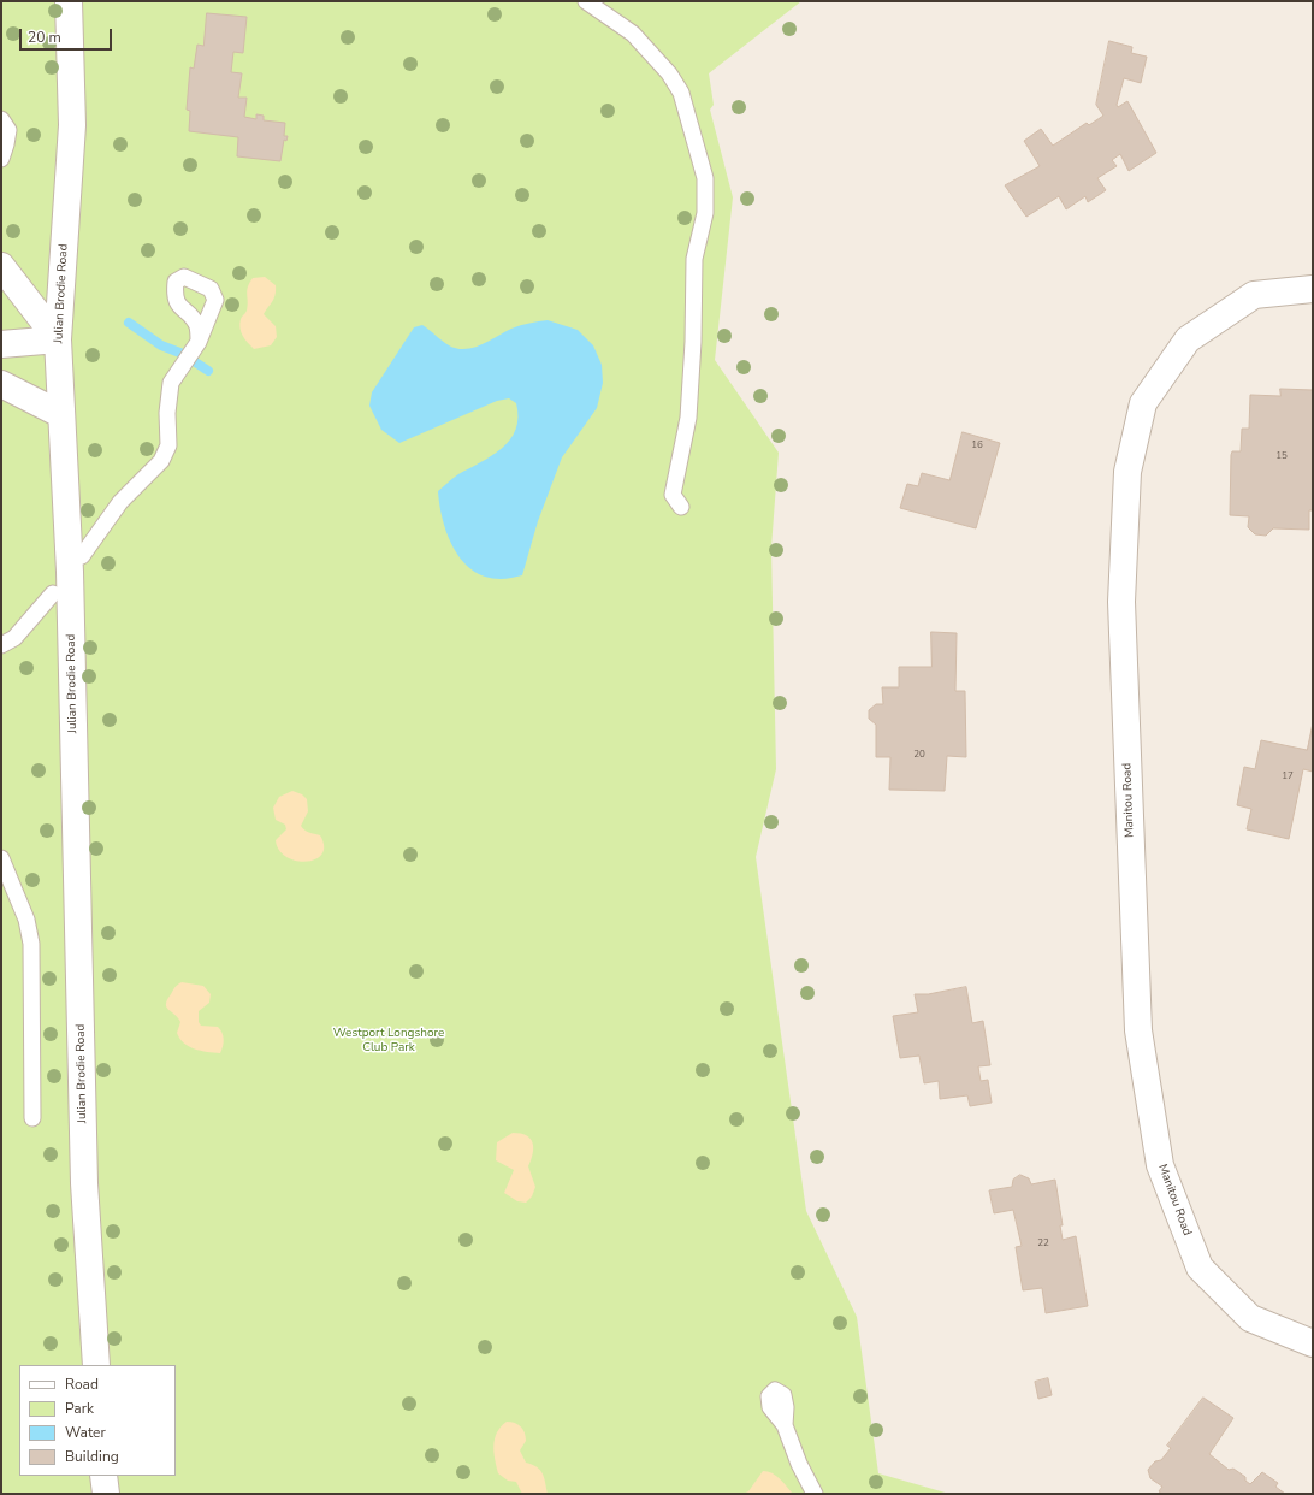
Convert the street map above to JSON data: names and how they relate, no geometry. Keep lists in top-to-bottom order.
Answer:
{
  "streets": {
    "street": ["Julian Brodie Road", "Manitou Road"]
  },
  "parks": ["Westport Longshore Club Park"],
  "house_numbers": [
    "16",
    "15",
    "20",
    "17",
    "22"
  ],
  "legend": [
    "Road",
    "Park",
    "Water",
    "Building"
  ],
  "scale_bar": "20 m"
}
